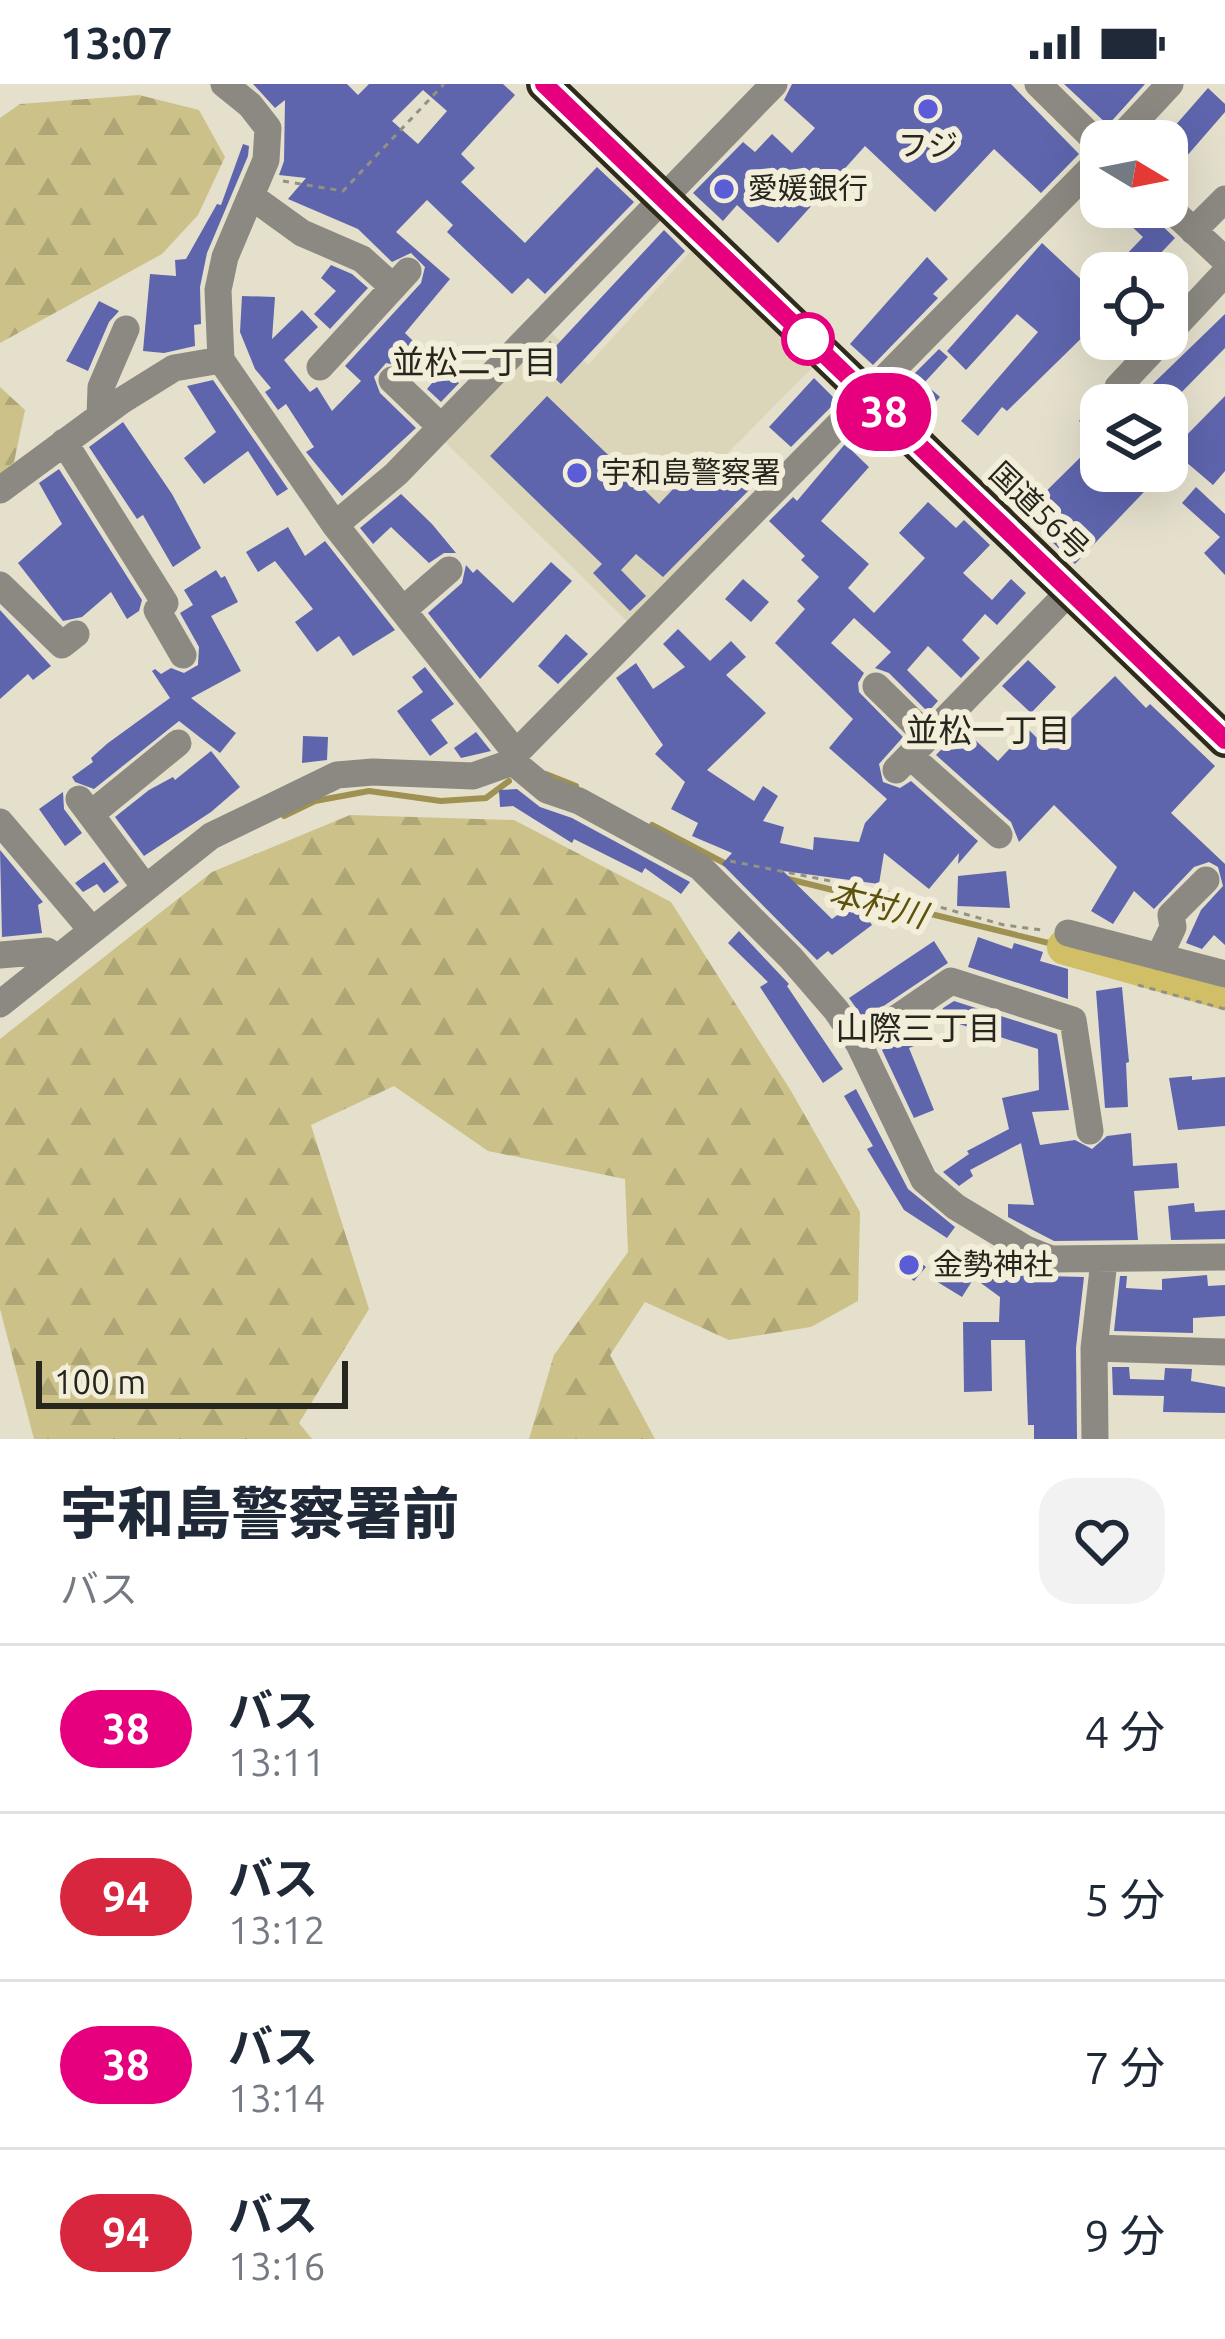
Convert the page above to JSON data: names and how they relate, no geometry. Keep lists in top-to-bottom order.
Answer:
{
  "streets": {
    "highway": ["国道56号"]
  },
  "districts": ["並松二丁目", "並松一丁目", "山際三丁目"],
  "water": ["本村川"],
  "places": [
    "フジ",
    "愛媛銀行",
    "宇和島警察署",
    "金勢神社"
  ],
  "lines": ["bus line 38"],
  "scale_bar": "100 m",
  "north": "right",
  "page": {
    "status": "13:07",
    "on_map": "38",
    "scale": "100 m",
    "heading": ["宇和島警察署前", "バス"],
    "list": [
      {
        "mark": "38",
        "name": "バス",
        "note": "13:11",
        "value": "4 分"
      },
      {
        "mark": "94",
        "name": "バス",
        "note": "13:12",
        "value": "5 分"
      },
      {
        "mark": "38",
        "name": "バス",
        "note": "13:14",
        "value": "7 分"
      },
      {
        "mark": "94",
        "name": "バス",
        "note": "13:16",
        "value": "9 分"
      }
    ]
  }
}
